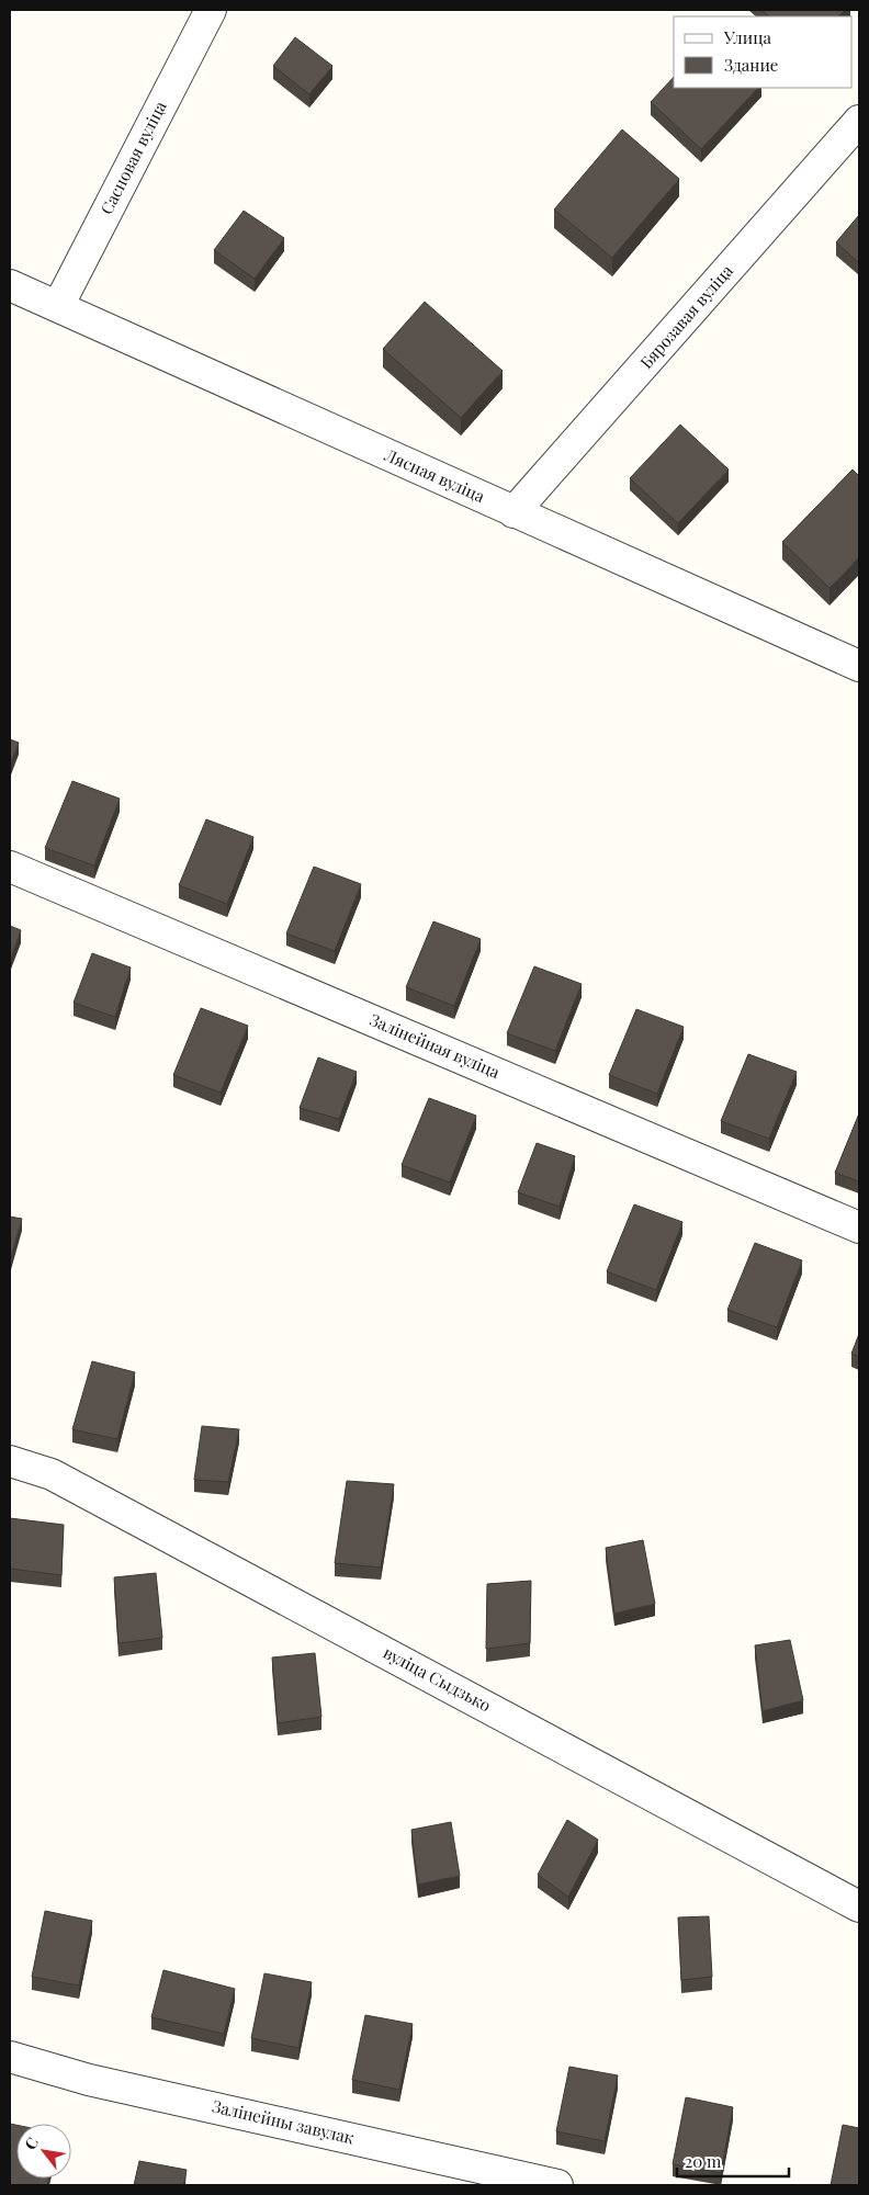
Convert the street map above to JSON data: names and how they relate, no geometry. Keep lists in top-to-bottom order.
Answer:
{
  "streets": {
    "street": [
      "Сасновая вуліца",
      "Бярозавая вуліца",
      "Лясная вуліца",
      "Залінейная вуліца",
      "вуліца Сыдзько",
      "Залінейны завулак"
    ]
  },
  "crossings": [
    ["Сасновая вуліца", "Лясная вуліца"],
    ["Бярозавая вуліца", "Лясная вуліца"]
  ],
  "legend": ["Улица", "Здание"],
  "scale_bar": "20 m",
  "north": "top left"
}
